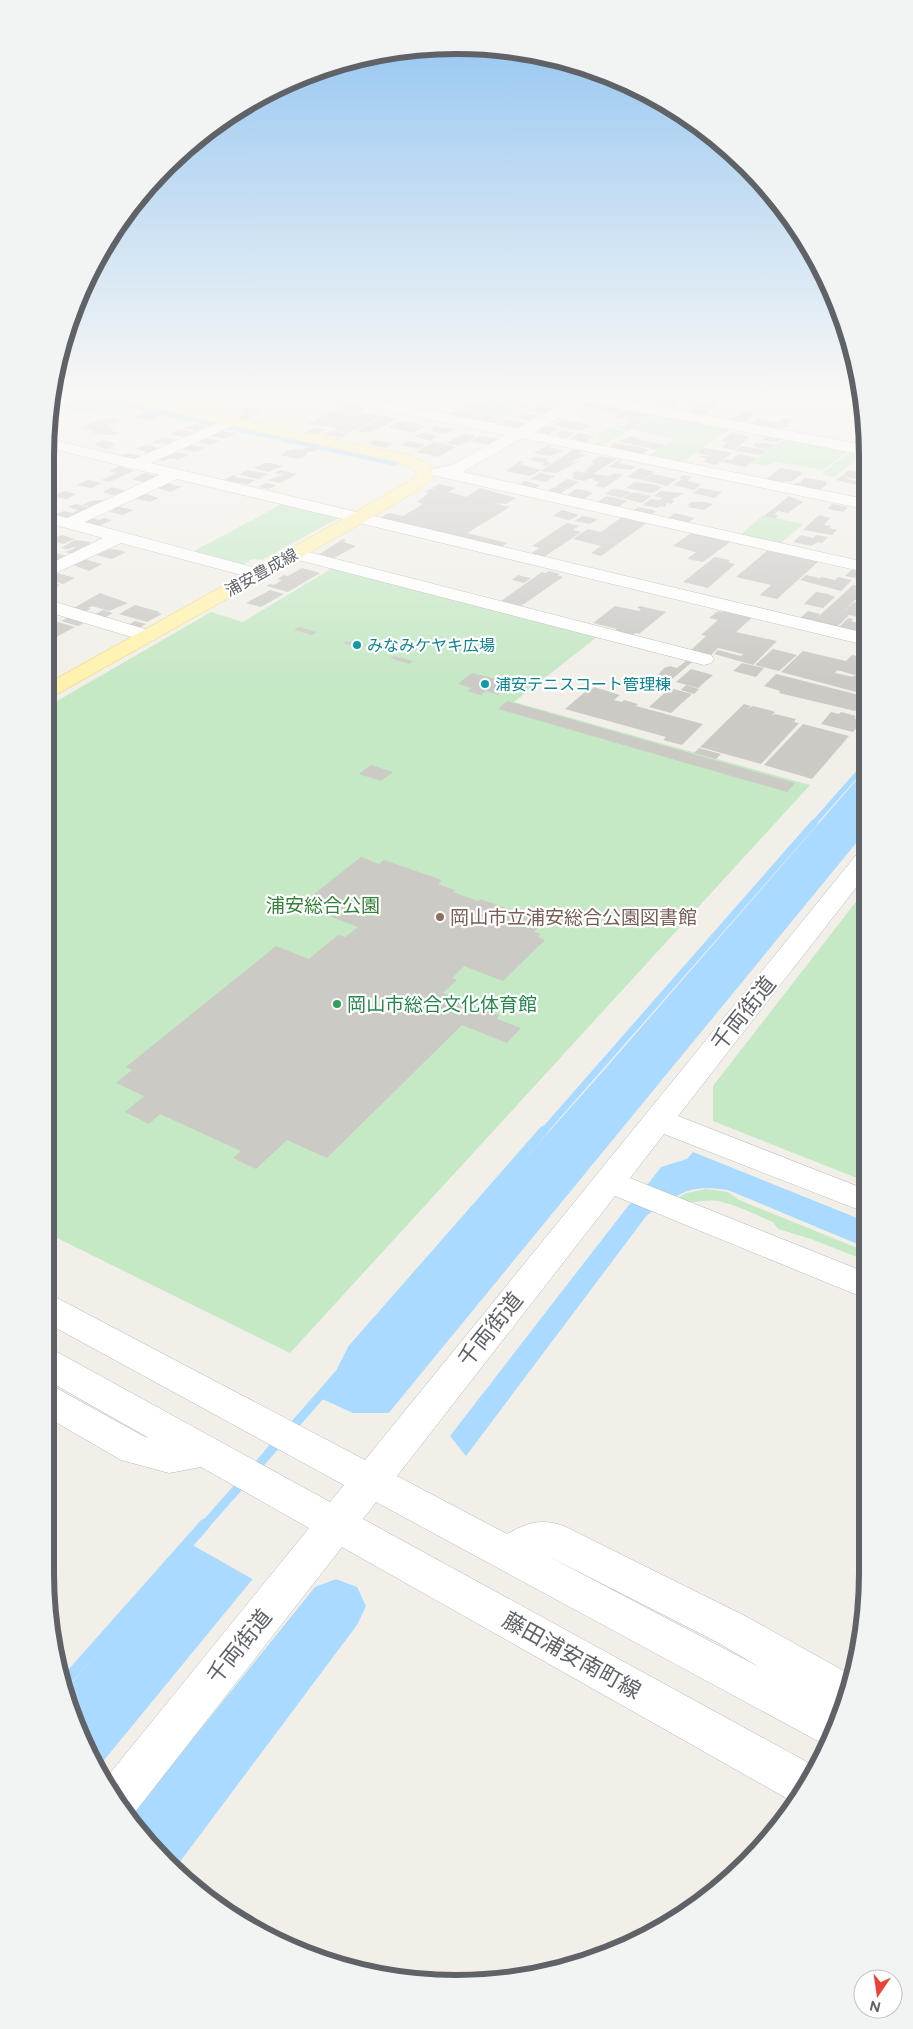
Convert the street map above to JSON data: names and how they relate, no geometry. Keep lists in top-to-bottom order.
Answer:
{
  "streets": {
    "main road": ["浦安豊成線"],
    "street": ["千両街道", "藤田浦安南町線"]
  },
  "crossings": [
    ["千両街道", "藤田浦安南町線"]
  ],
  "parks": ["浦安総合公園"],
  "places": [
    "みなみケヤキ広場",
    "浦安テニスコート管理棟",
    "岡山市立浦安総合公園図書館",
    "岡山市総合文化体育館"
  ],
  "north": "bottom"
}
